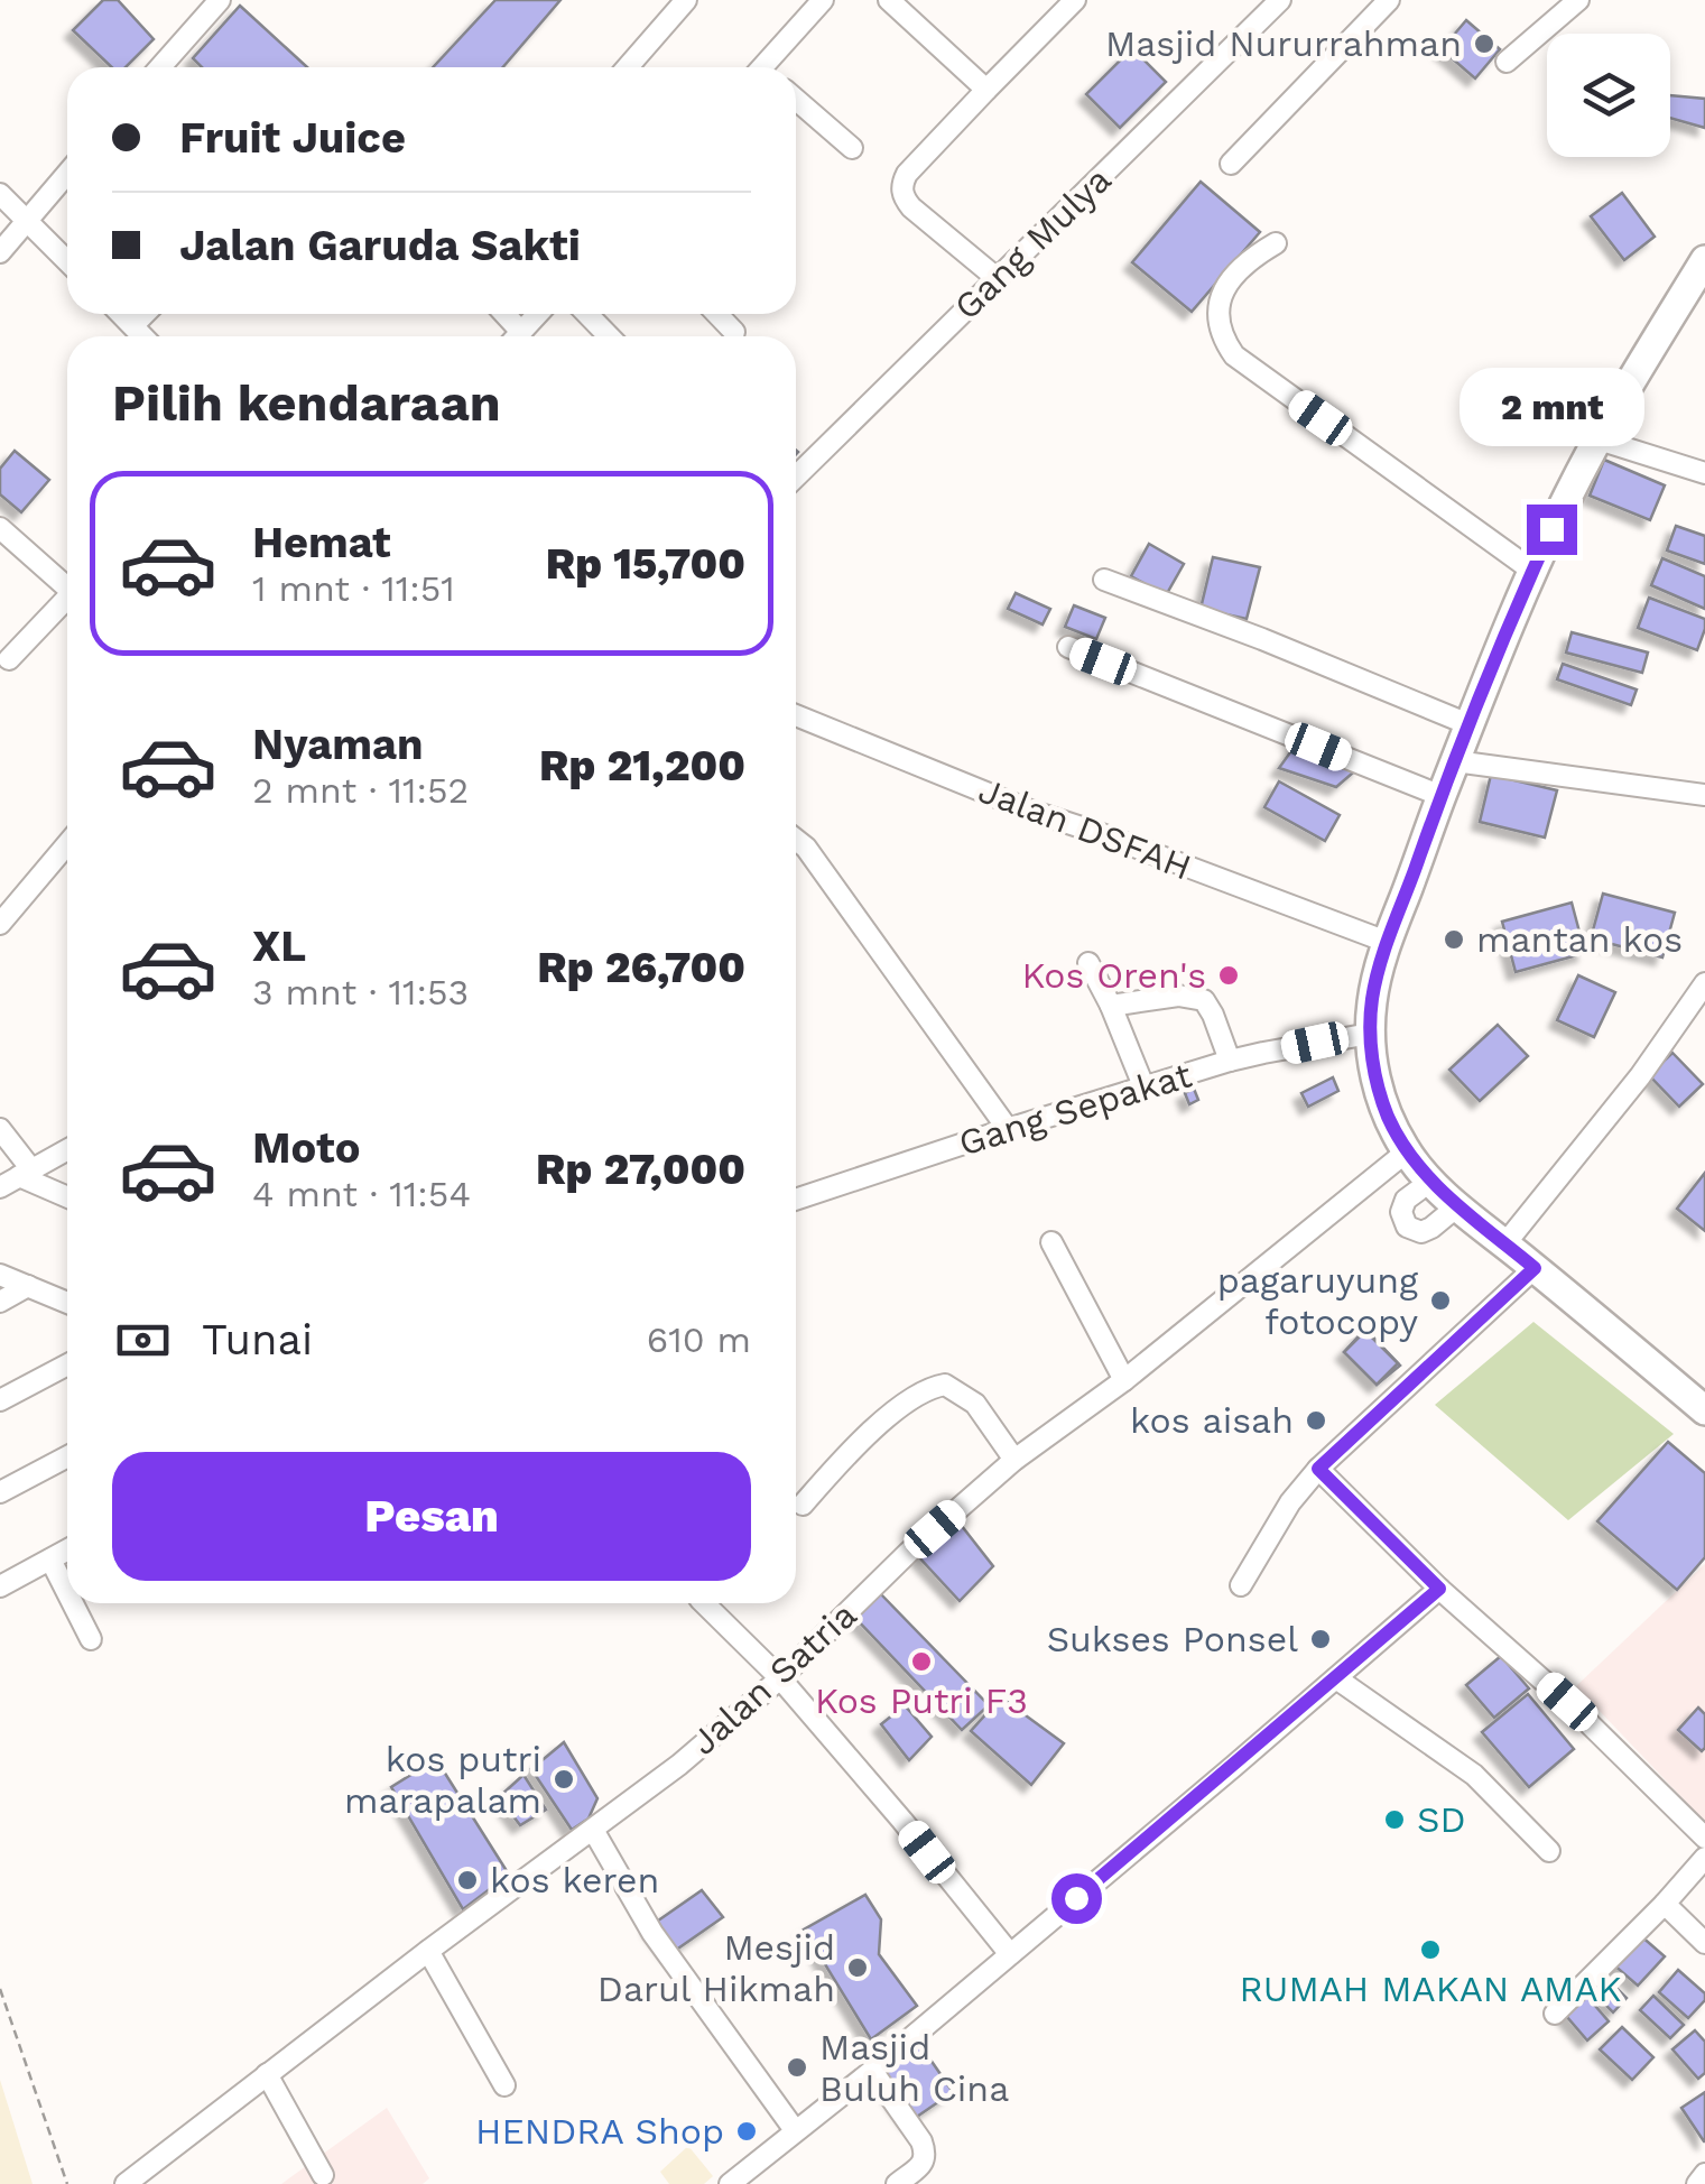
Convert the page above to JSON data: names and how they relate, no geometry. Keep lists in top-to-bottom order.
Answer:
{
  "streets": {
    "street": [
      "Gang Mulya",
      "Jalan DSFAH",
      "Gang Sepakat",
      "Jalan Satria"
    ]
  },
  "places": [
    "Masjid Nururrahman",
    "mantan kos",
    "Kos Oren's",
    "pagaruyung fotocopy",
    "kos aisah",
    "Sukses Ponsel",
    "Kos Putri F3",
    "kos putri marapalam",
    "SD",
    "kos keren",
    "RUMAH MAKAN AMAK",
    "Mesjid Darul Hikmah",
    "Masjid Buluh Cina",
    "HENDRA Shop"
  ],
  "page": {
    "banner": ["Fruit Juice", "Jalan Garuda Sakti"],
    "heading": "Pilih kendaraan",
    "bubble": "2 mnt",
    "list": [
      {
        "name": "Hemat",
        "note": "1 mnt · 11:51",
        "value": "Rp 15,700"
      },
      {
        "name": "Nyaman",
        "note": "2 mnt · 11:52",
        "value": "Rp 21,200"
      },
      {
        "name": "XL",
        "note": "3 mnt · 11:53",
        "value": "Rp 26,700"
      },
      {
        "name": "Moto",
        "note": "4 mnt · 11:54",
        "value": "Rp 27,000"
      }
    ],
    "pay": ["Tunai", "610 m"],
    "buttons": "Pesan"
  }
}
